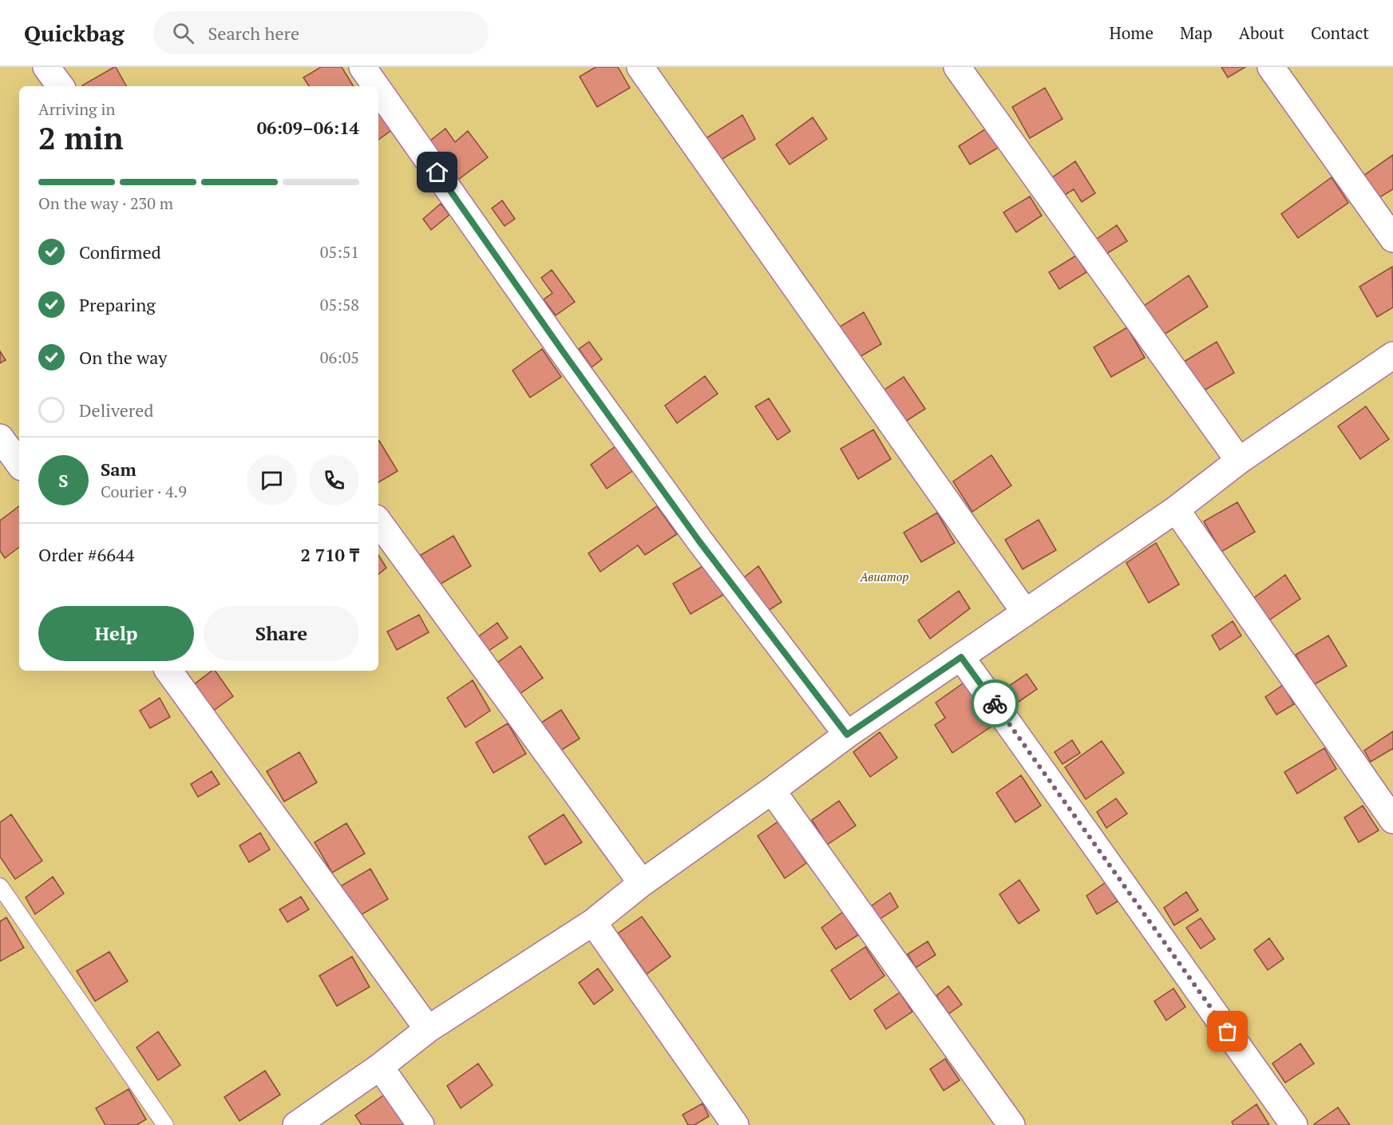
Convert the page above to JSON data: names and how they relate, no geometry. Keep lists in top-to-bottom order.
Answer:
{
  "parks": ["Авиатор"],
  "page": {
    "header": "Quickbag",
    "search": "Search here",
    "nav": [
      "Home",
      "Map",
      "About",
      "Contact"
    ],
    "heading": ["2 min", "Arriving in", "06:09–06:14"],
    "panel": [
      "Sam",
      "Courier · 4.9",
      "Order #6644",
      "2 710 ₸"
    ],
    "bar": "On the way · 230 m",
    "list": [
      ["Confirmed", "05:51"],
      ["Preparing", "05:58"],
      ["On the way", "06:05"],
      "Delivered"
    ],
    "round": "S",
    "buttons": ["Help", "Share"]
  }
}
